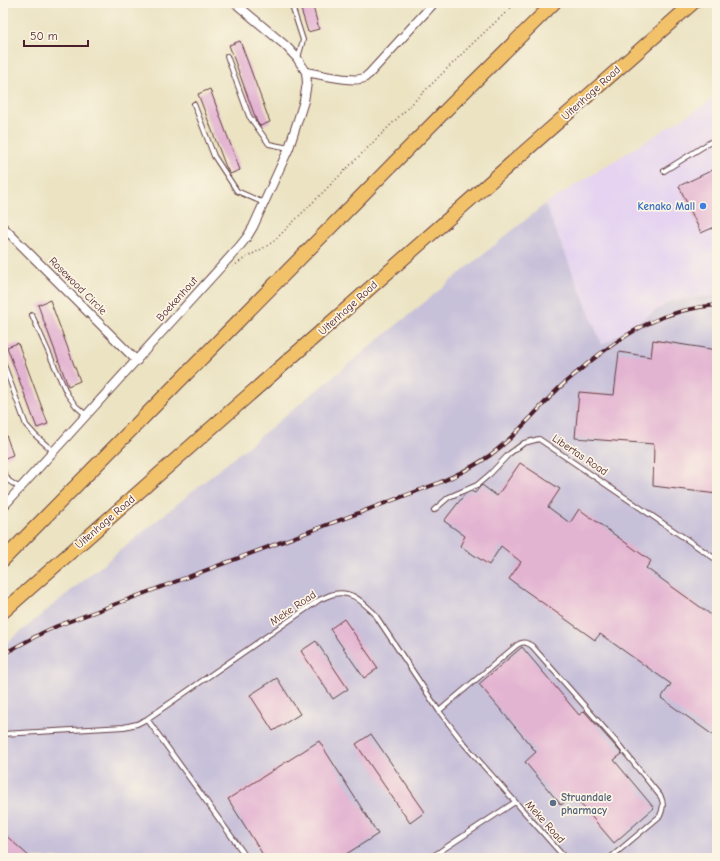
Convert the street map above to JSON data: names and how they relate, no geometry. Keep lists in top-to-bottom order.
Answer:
{
  "streets": {
    "main road": ["Uitenhage Road"],
    "street": ["Rosewood Circle", "Boekenhout"],
    "lane": ["Libertas Road", "Meke Road"]
  },
  "crossings": [
    ["Rosewood Circle", "Boekenhout"]
  ],
  "places": ["Kenako Mall", "Struandale pharmacy"],
  "scale_bar": "50 m"
}
